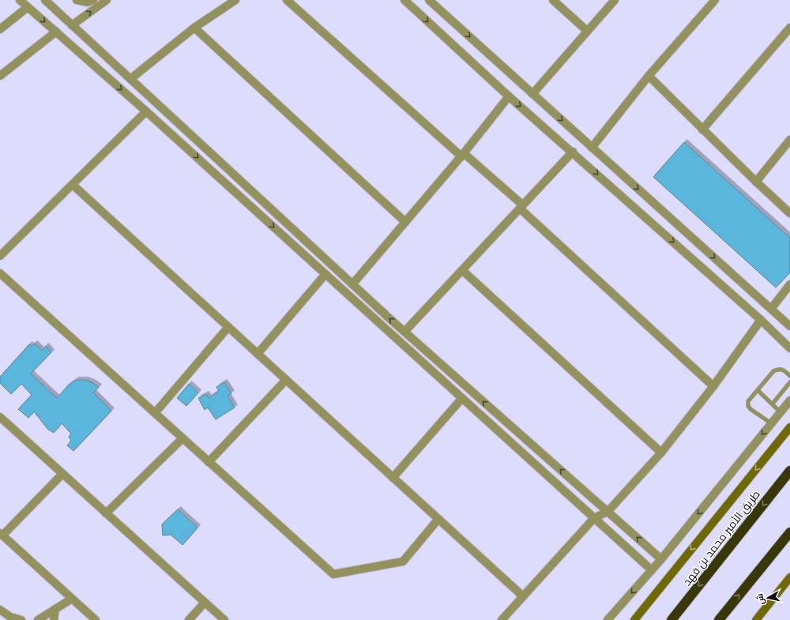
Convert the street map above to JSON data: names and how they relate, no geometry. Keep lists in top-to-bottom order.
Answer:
{
  "streets": {
    "highway": ["طريق الأمير محمد بن فهد"]
  },
  "north": "left"
}
